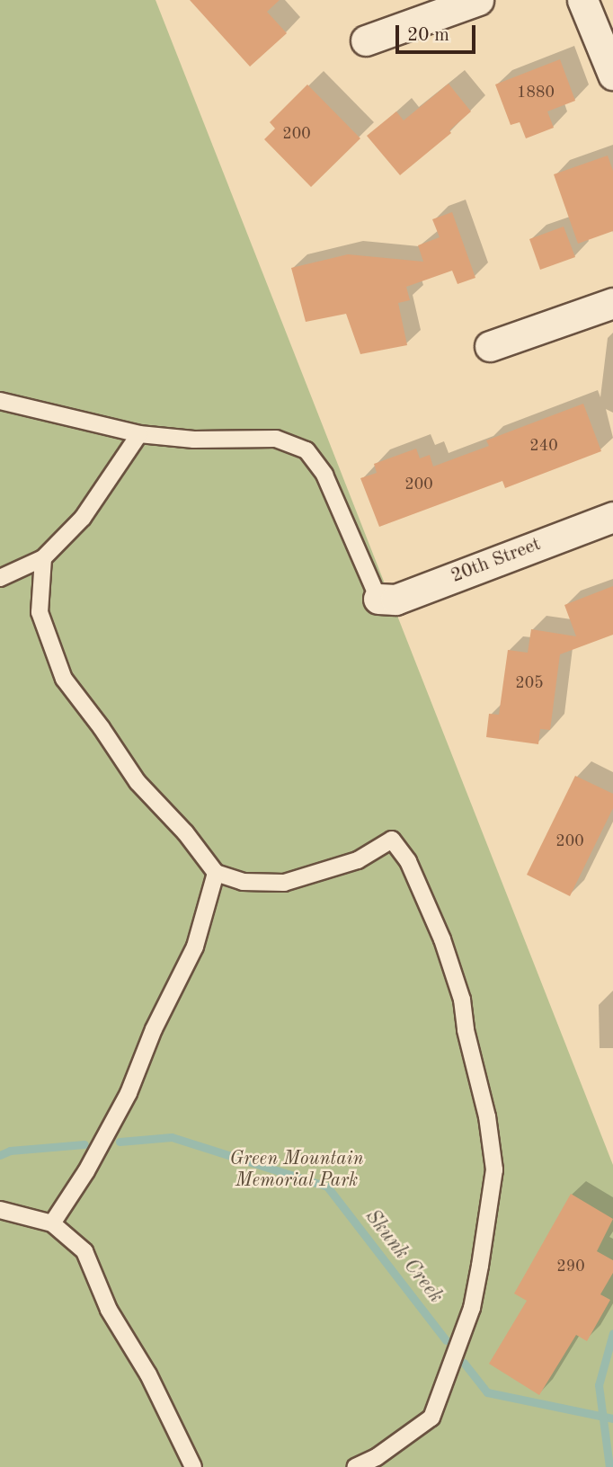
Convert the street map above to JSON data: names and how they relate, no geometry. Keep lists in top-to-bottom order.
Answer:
{
  "streets": {
    "street": ["20th Street"]
  },
  "water": ["Skunk Creek"],
  "parks": ["Green Mountain Memorial Park"],
  "house_numbers": [
    "1880",
    "200",
    "240",
    "200",
    "205",
    "200",
    "290"
  ],
  "scale_bar": "20 m"
}
